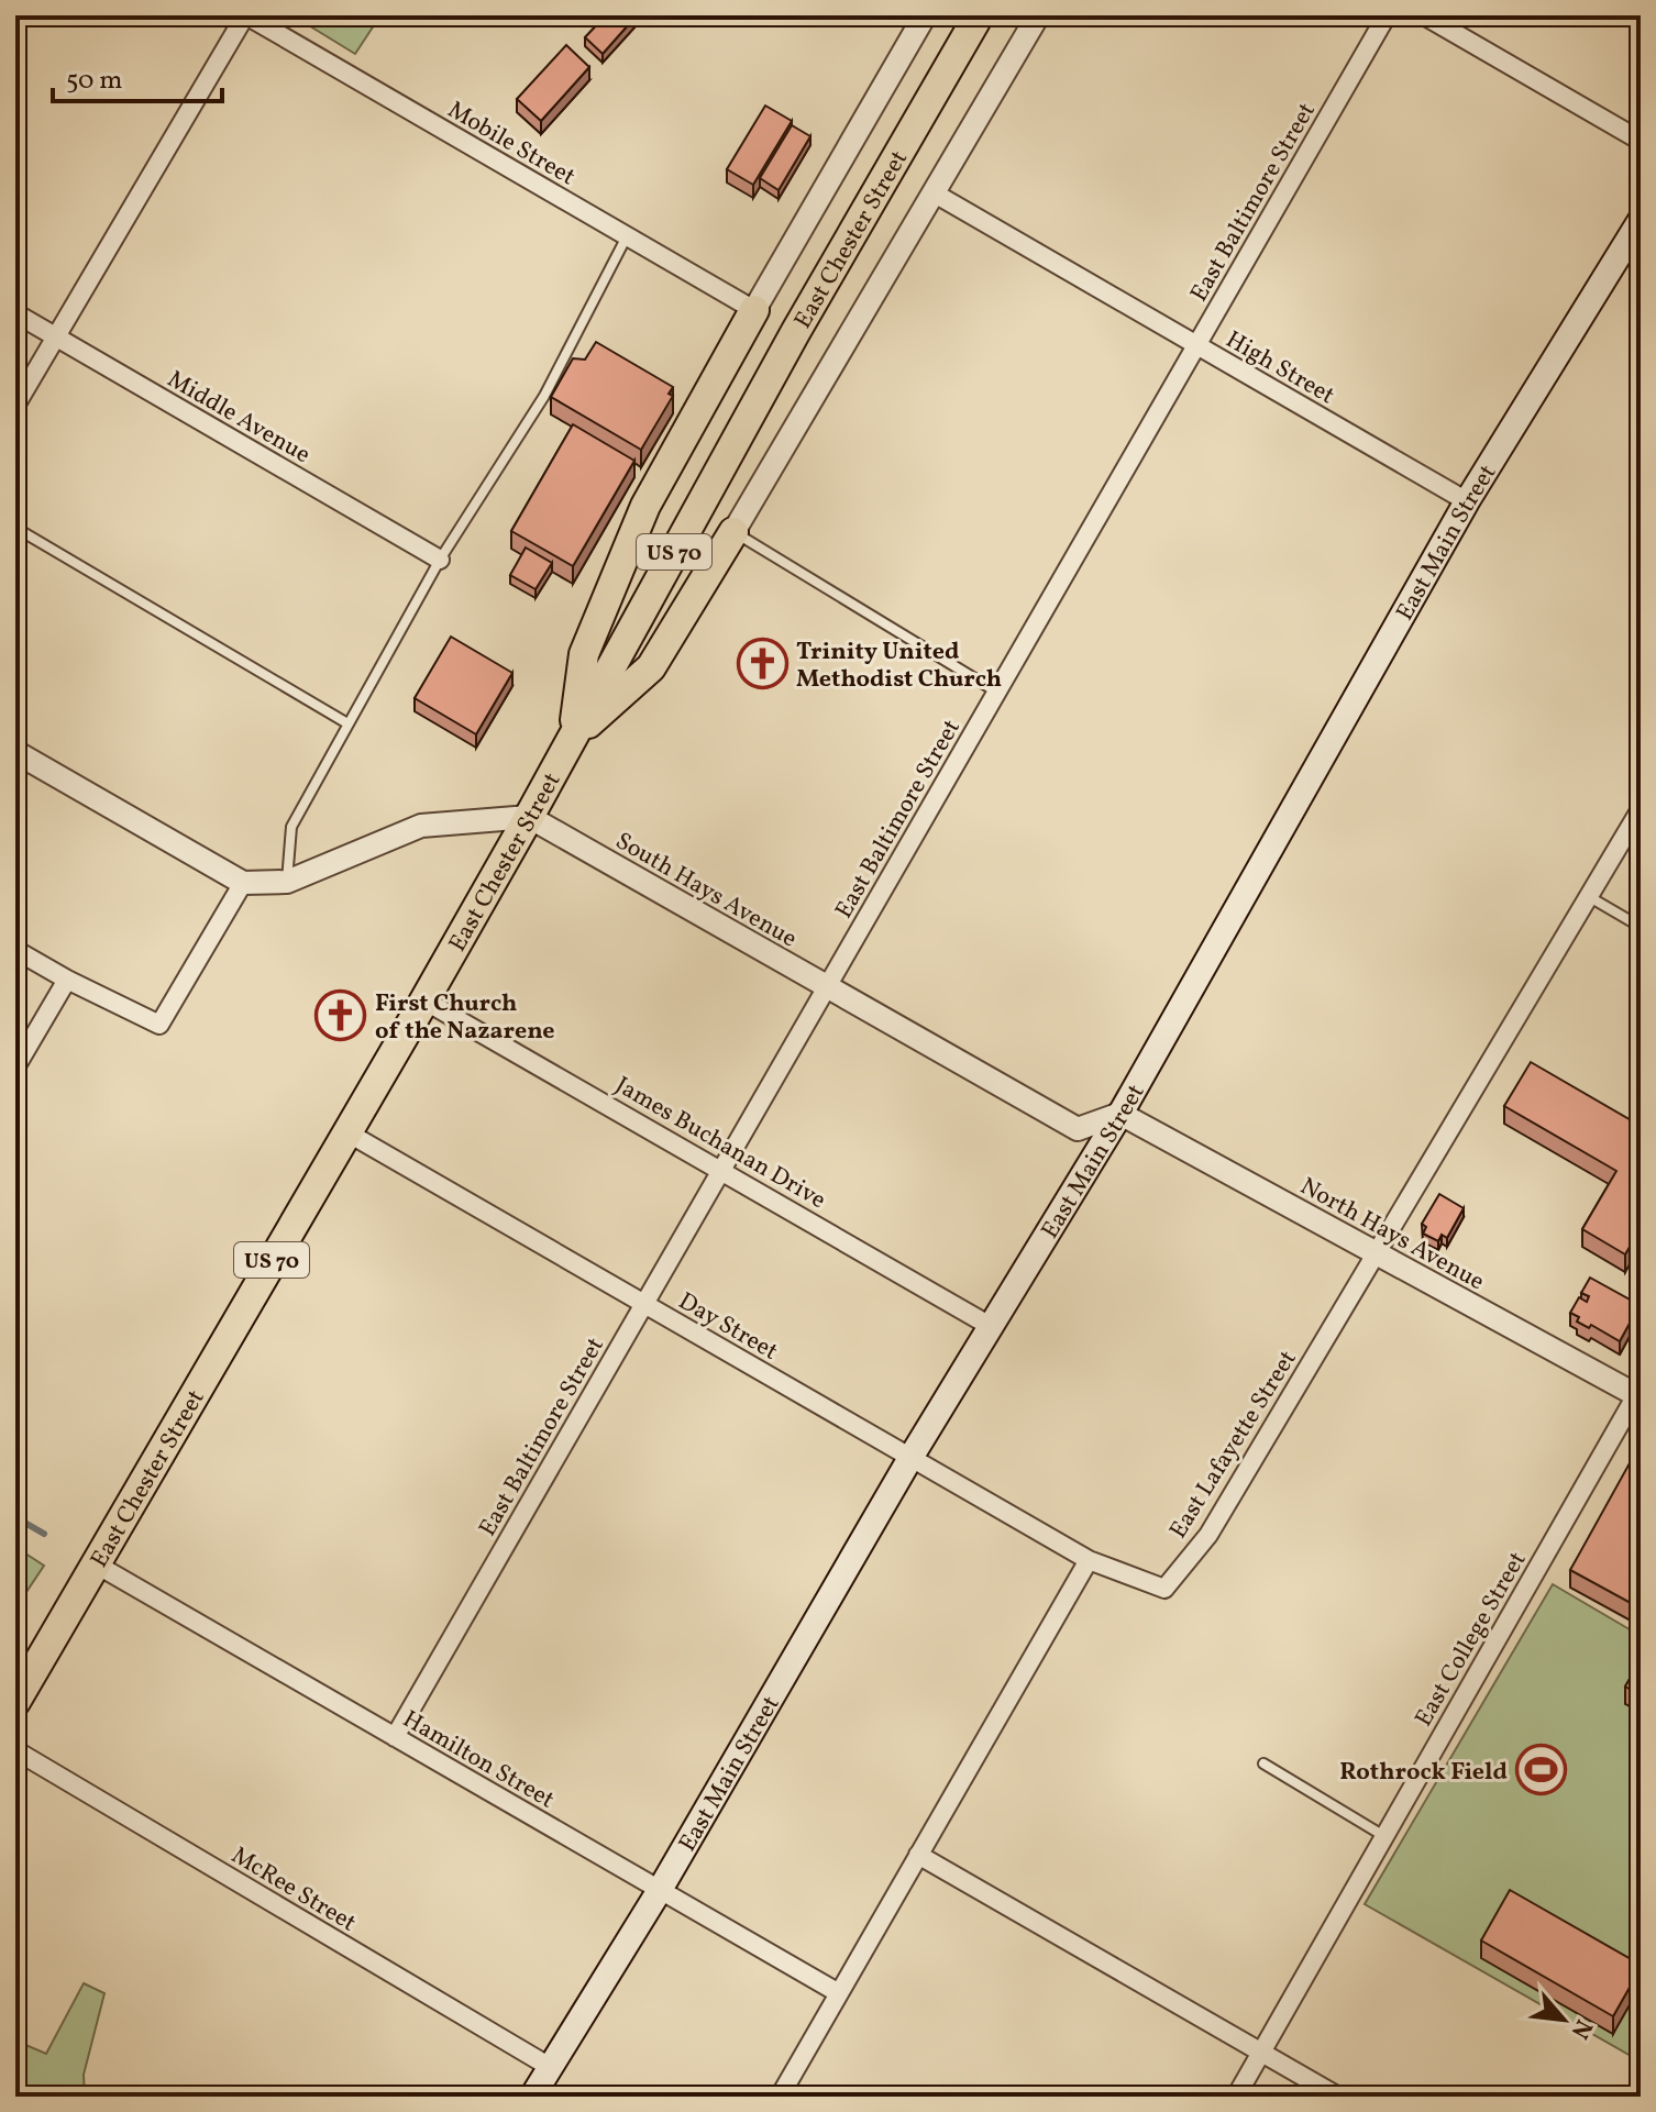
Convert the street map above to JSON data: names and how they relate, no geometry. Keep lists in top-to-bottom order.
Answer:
{
  "streets": {
    "highway": ["East Chester Street", "US 70"],
    "main road": ["East Main Street"],
    "street": [
      "Mobile Street",
      "East Baltimore Street",
      "High Street",
      "Middle Avenue",
      "South Hays Avenue",
      "James Buchanan Drive",
      "North Hays Avenue",
      "Day Street",
      "East Lafayette Street",
      "East College Street",
      "Hamilton Street",
      "McRee Street"
    ]
  },
  "crossings": [
    ["East Baltimore Street", "High Street"],
    ["East Baltimore Street", "South Hays Avenue"],
    ["East Baltimore Street", "James Buchanan Drive"],
    ["East Baltimore Street", "Day Street"],
    ["East Baltimore Street", "Hamilton Street"],
    ["East Chester Street", "South Hays Avenue"],
    ["East Chester Street", "James Buchanan Drive"],
    ["East Chester Street", "Day Street"],
    ["East Chester Street", "Hamilton Street"],
    ["High Street", "East Main Street"],
    ["East Main Street", "South Hays Avenue"],
    ["East Main Street", "James Buchanan Drive"],
    ["East Main Street", "North Hays Avenue"],
    ["East Main Street", "Day Street"],
    ["East Main Street", "Hamilton Street"],
    ["East Main Street", "McRee Street"],
    ["South Hays Avenue", "North Hays Avenue"],
    ["North Hays Avenue", "East Lafayette Street"],
    ["North Hays Avenue", "East College Street"],
    ["Day Street", "East Lafayette Street"]
  ],
  "places": {
    "church": ["Trinity United Methodist Church", "First Church of the Nazarene"],
    "sports": ["Rothrock Field"]
  },
  "scale_bar": "50 m",
  "north": "bottom right"
}
